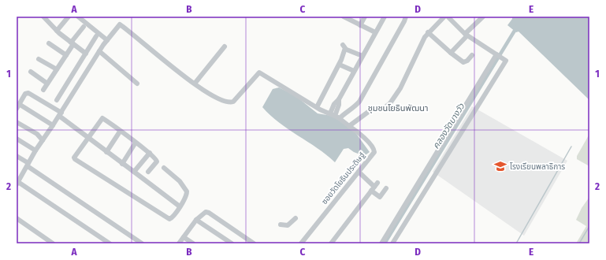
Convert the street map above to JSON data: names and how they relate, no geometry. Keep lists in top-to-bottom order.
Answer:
{
  "streets": {
    "street": ["ซอยวัดโยธินประดิษฐ์"]
  },
  "districts": ["ชุมชนโยธินพัฒนา"],
  "water": ["คลองวัดบางวัว"],
  "places": {
    "school or university": ["โรงเรียนพลาธิการ"]
  },
  "grid": {
    "columns": [
      "A",
      "B",
      "C",
      "D",
      "E"
    ],
    "rows": ["1", "2"]
  }
}
